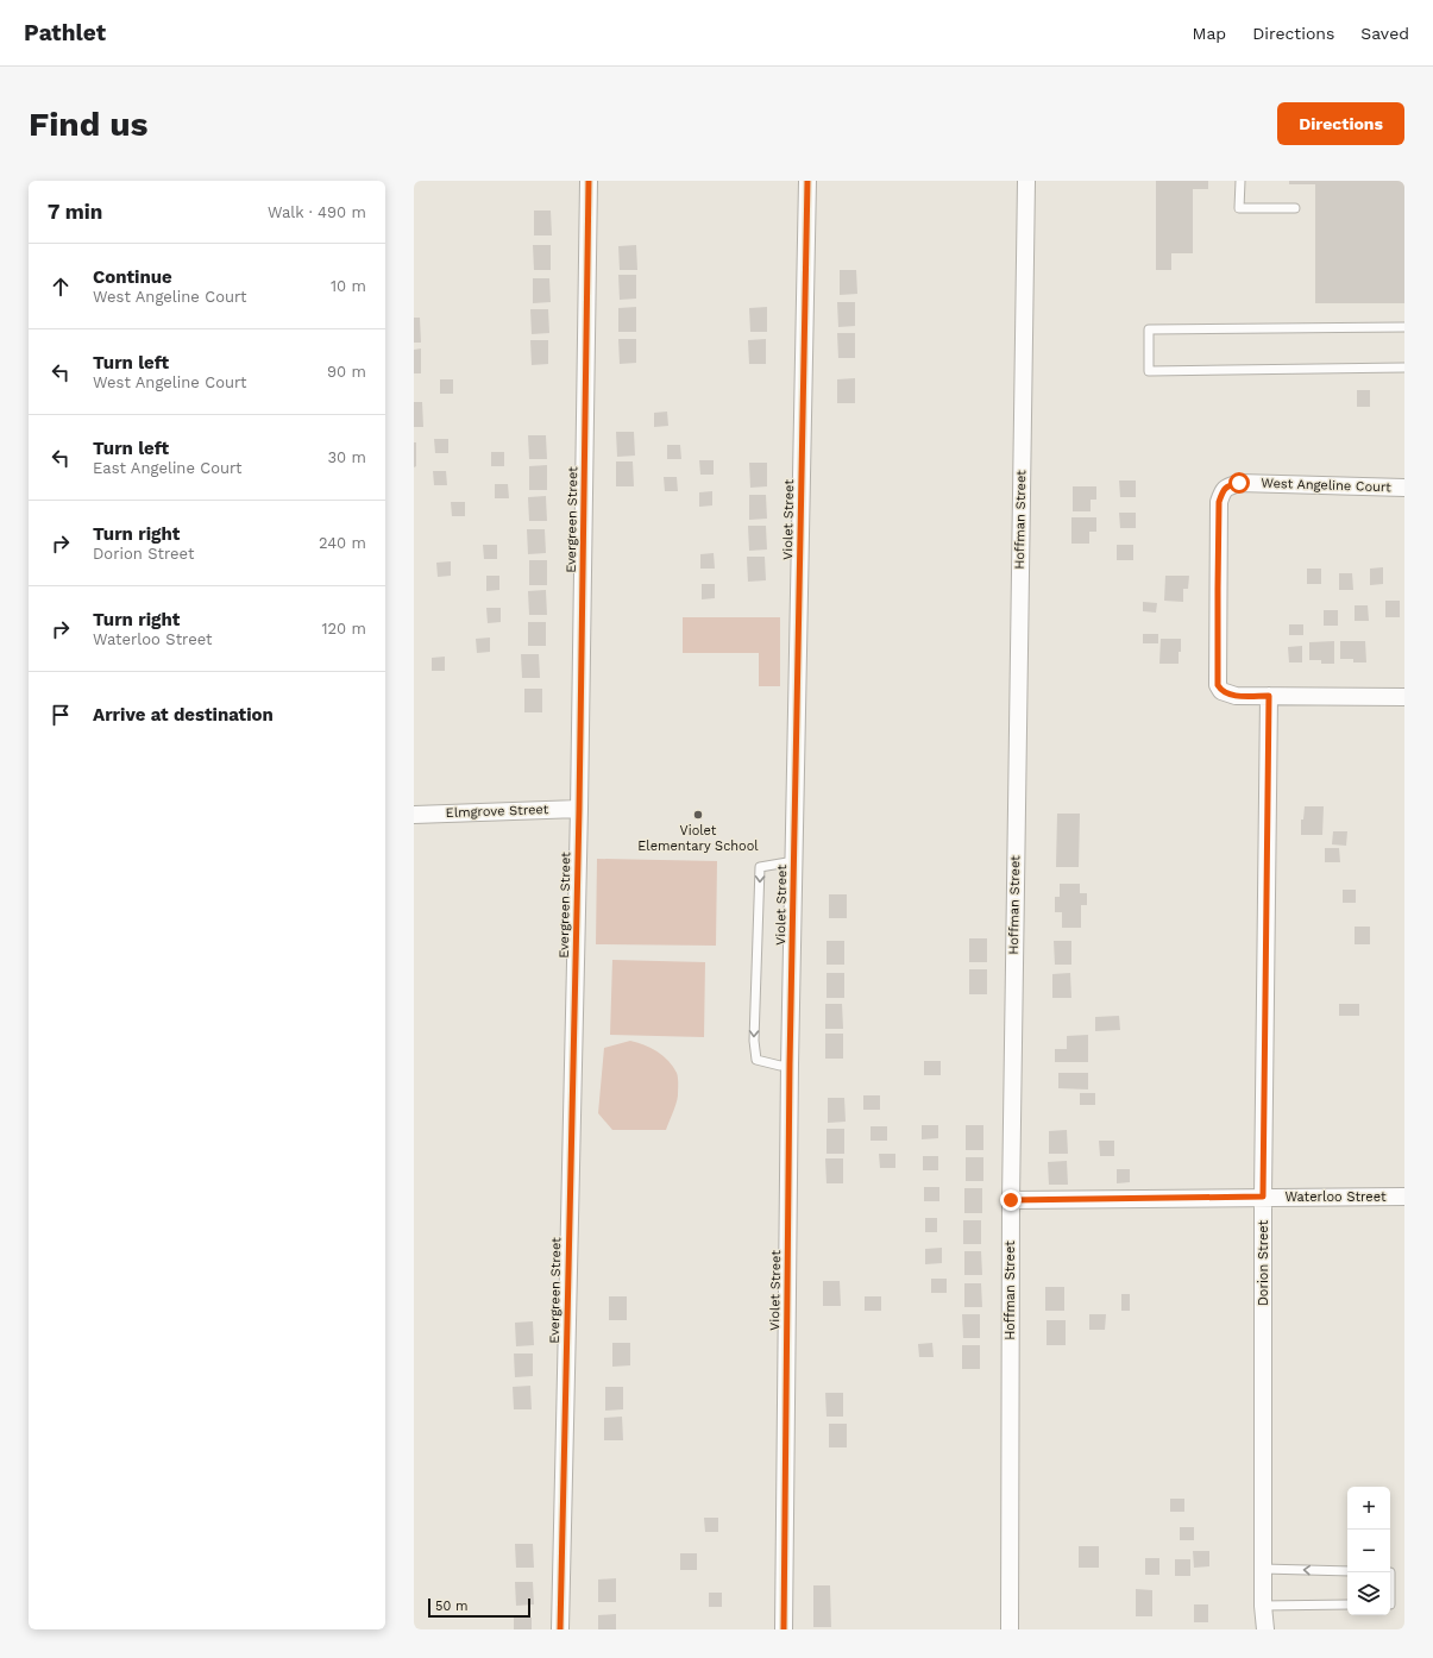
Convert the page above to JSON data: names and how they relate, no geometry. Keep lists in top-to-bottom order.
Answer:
{
  "streets": {
    "street": [
      "West Angeline Court",
      "Evergreen Street",
      "Violet Street",
      "Hoffman Street",
      "Elmgrove Street",
      "Waterloo Street",
      "Dorion Street"
    ]
  },
  "crossings": [
    ["West Angeline Court", "Dorion Street"],
    ["Evergreen Street", "Elmgrove Street"],
    ["Hoffman Street", "Waterloo Street"],
    ["Waterloo Street", "Dorion Street"]
  ],
  "places": ["Violet Elementary School"],
  "scale_bar": "50 m",
  "page": {
    "header": "Pathlet",
    "nav": ["Map", "Directions", "Saved"],
    "buttons": "Directions",
    "title": "Find us",
    "heading": ["7 min", "Walk · 490 m"],
    "list": [
      ["Continue", "West Angeline Court", "10 m"],
      ["Turn left", "West Angeline Court", "90 m"],
      ["Turn left", "East Angeline Court", "30 m"],
      ["Turn right", "Dorion Street", "240 m"],
      ["Turn right", "Waterloo Street", "120 m"],
      "Arrive at destination"
    ],
    "map_buttons": ["+", "−"],
    "scale": "50 m"
  }
}
